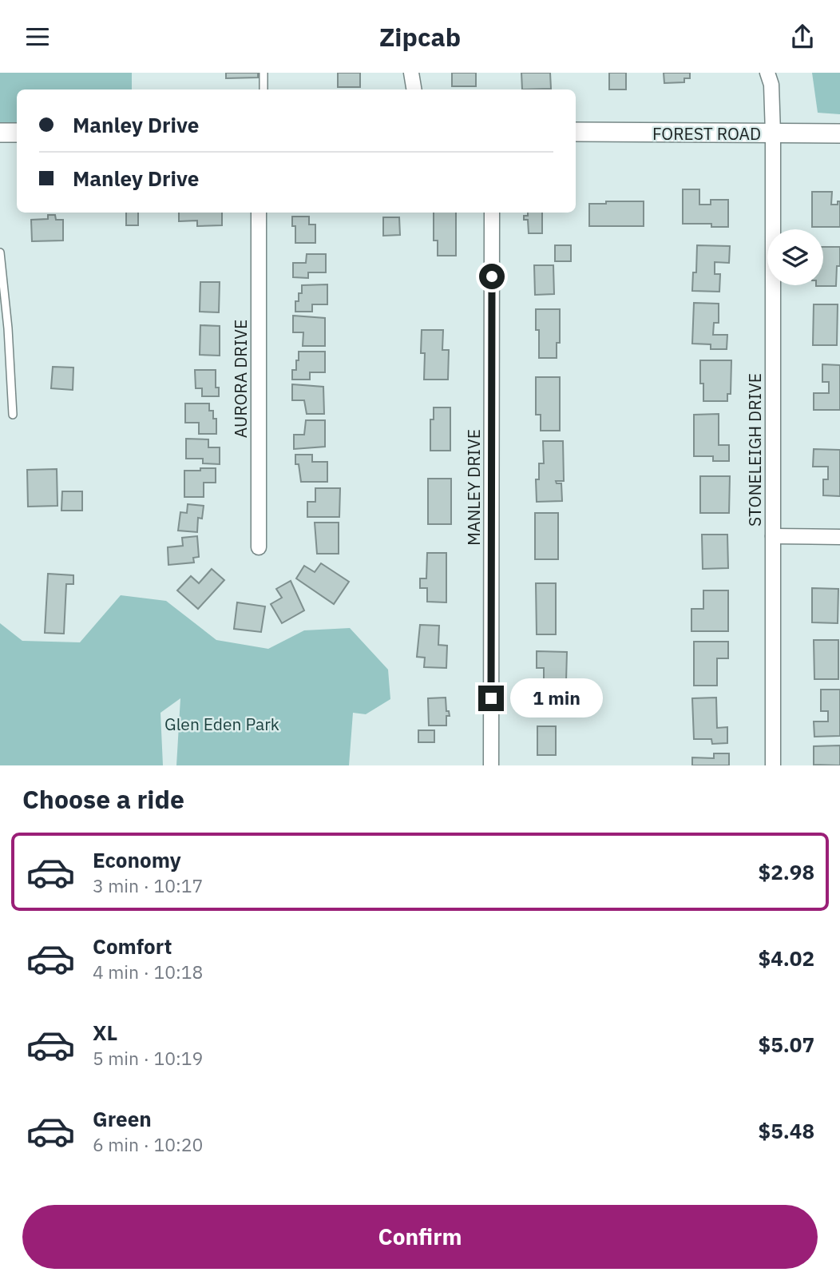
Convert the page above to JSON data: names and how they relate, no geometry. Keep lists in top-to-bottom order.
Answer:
{
  "streets": {
    "street": [
      "FOREST ROAD",
      "AURORA DRIVE",
      "STONELEIGH DRIVE",
      "MANLEY DRIVE"
    ]
  },
  "crossings": [
    ["FOREST ROAD", "STONELEIGH DRIVE"]
  ],
  "parks": ["Glen Eden Park"],
  "page": {
    "header": "Zipcab",
    "banner": ["Manley Drive", "Manley Drive"],
    "bubble": "1 min",
    "heading": "Choose a ride",
    "list": [
      {
        "name": "Economy",
        "note": "3 min · 10:17",
        "value": "$2.98"
      },
      {
        "name": "Comfort",
        "note": "4 min · 10:18",
        "value": "$4.02"
      },
      {
        "name": "XL",
        "note": "5 min · 10:19",
        "value": "$5.07"
      },
      {
        "name": "Green",
        "note": "6 min · 10:20",
        "value": "$5.48"
      }
    ],
    "buttons": "Confirm"
  }
}
